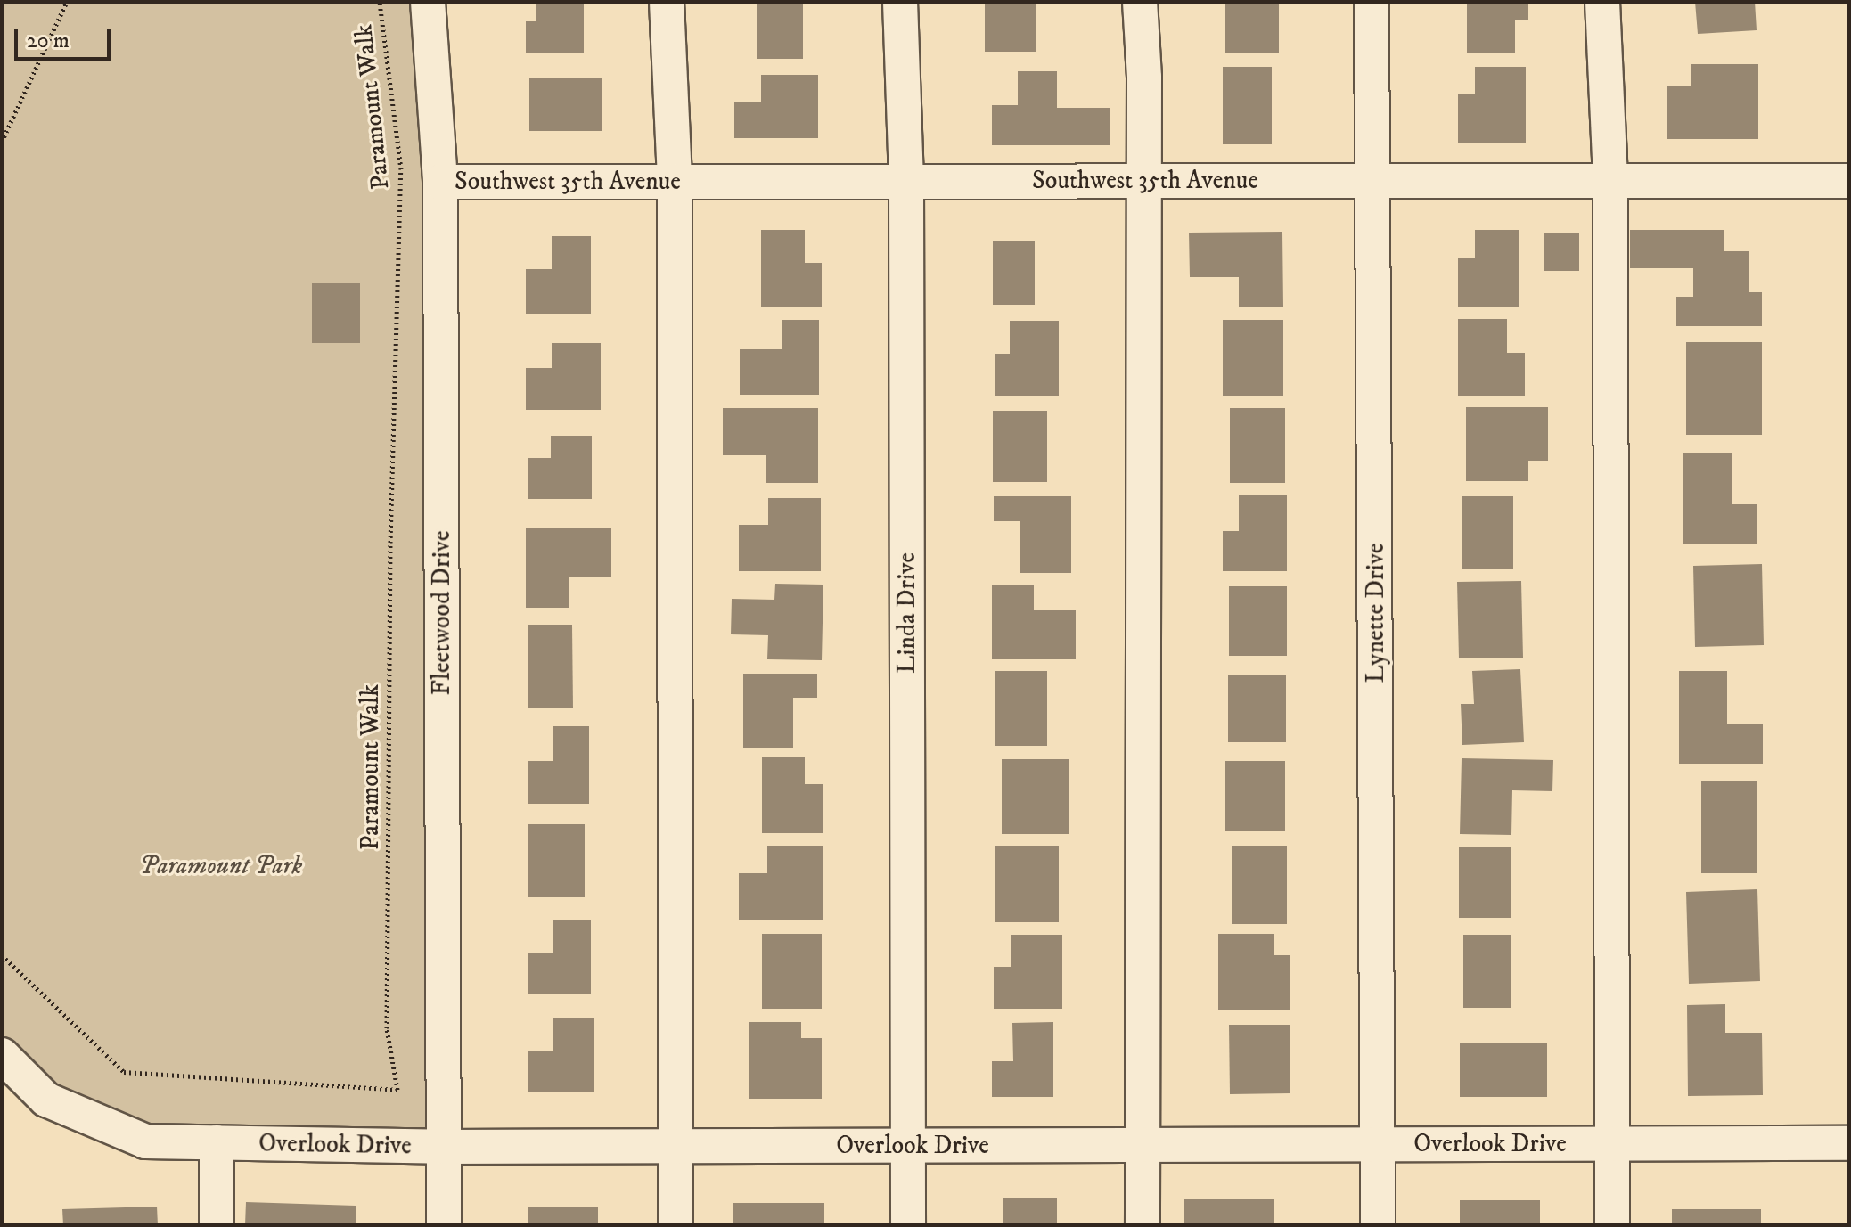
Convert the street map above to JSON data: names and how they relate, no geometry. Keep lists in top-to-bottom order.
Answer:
{
  "streets": {
    "street": [
      "Southwest 35th Avenue",
      "Fleetwood Drive",
      "Linda Drive",
      "Lynette Drive",
      "Overlook Drive"
    ],
    "path": ["Paramount Walk"]
  },
  "crossings": [
    ["Southwest 35th Avenue", "Fleetwood Drive"],
    ["Southwest 35th Avenue", "Linda Drive"],
    ["Southwest 35th Avenue", "Lynette Drive"],
    ["Fleetwood Drive", "Overlook Drive"],
    ["Linda Drive", "Overlook Drive"],
    ["Lynette Drive", "Overlook Drive"]
  ],
  "parks": ["Paramount Park"],
  "scale_bar": "20 m"
}
